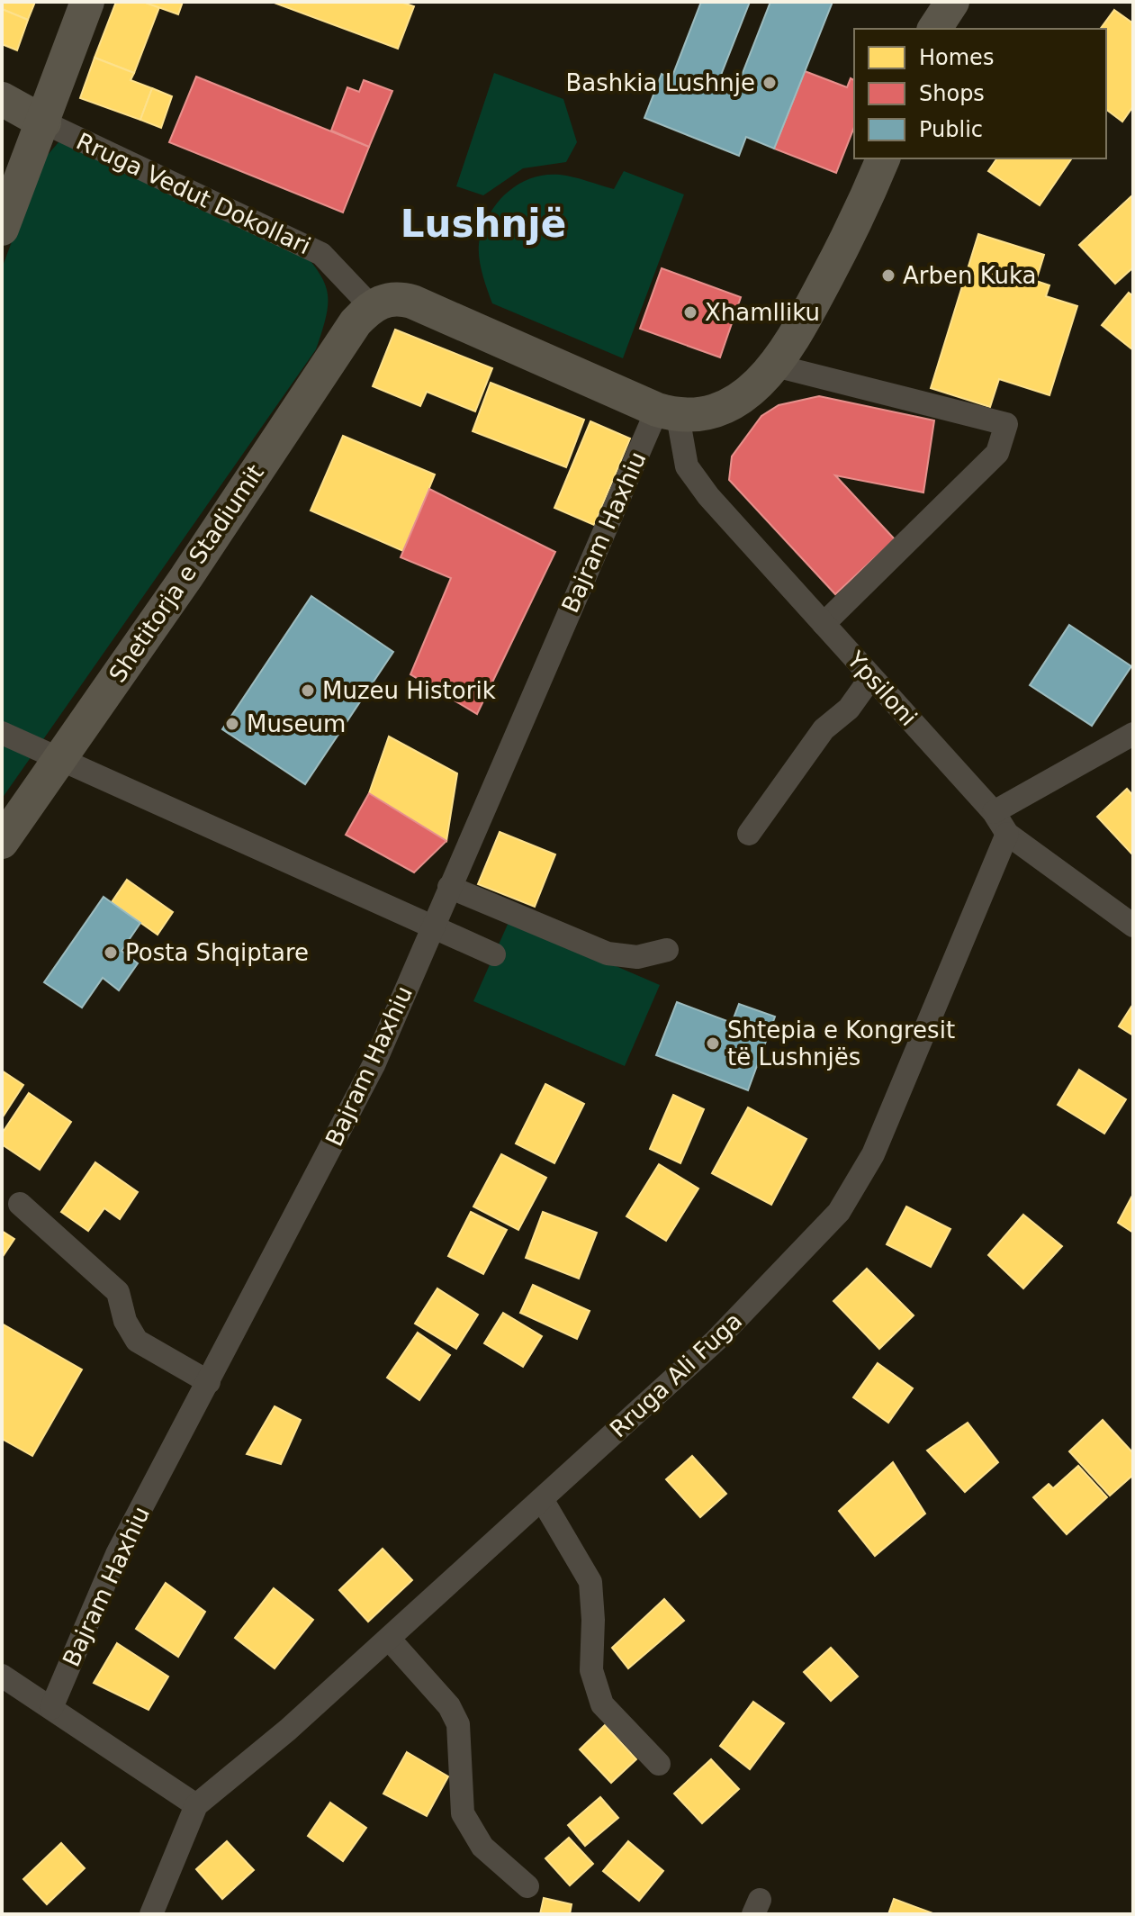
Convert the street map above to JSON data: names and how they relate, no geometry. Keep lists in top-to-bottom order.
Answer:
{
  "streets": {
    "main road": ["Rruga Vedut Dokollari", "Shetitorja e Stadiumit"],
    "street": ["Bajram Haxhiu", "Ypsiloni", "Rruga Ali Fuga"]
  },
  "crossings": [
    ["Rruga Vedut Dokollari", "Shetitorja e Stadiumit"],
    ["Bajram Haxhiu", "Ypsiloni"],
    ["Ypsiloni", "Rruga Ali Fuga"]
  ],
  "districts": ["Lushnjë"],
  "places": [
    "Bashkia Lushnje",
    "Arben Kuka",
    "Xhamlliku",
    "Muzeu Historik",
    "Museum",
    "Posta Shqiptare",
    "Shtepia e Kongresit të Lushnjës"
  ],
  "legend": ["Homes", "Shops", "Public"]
}
